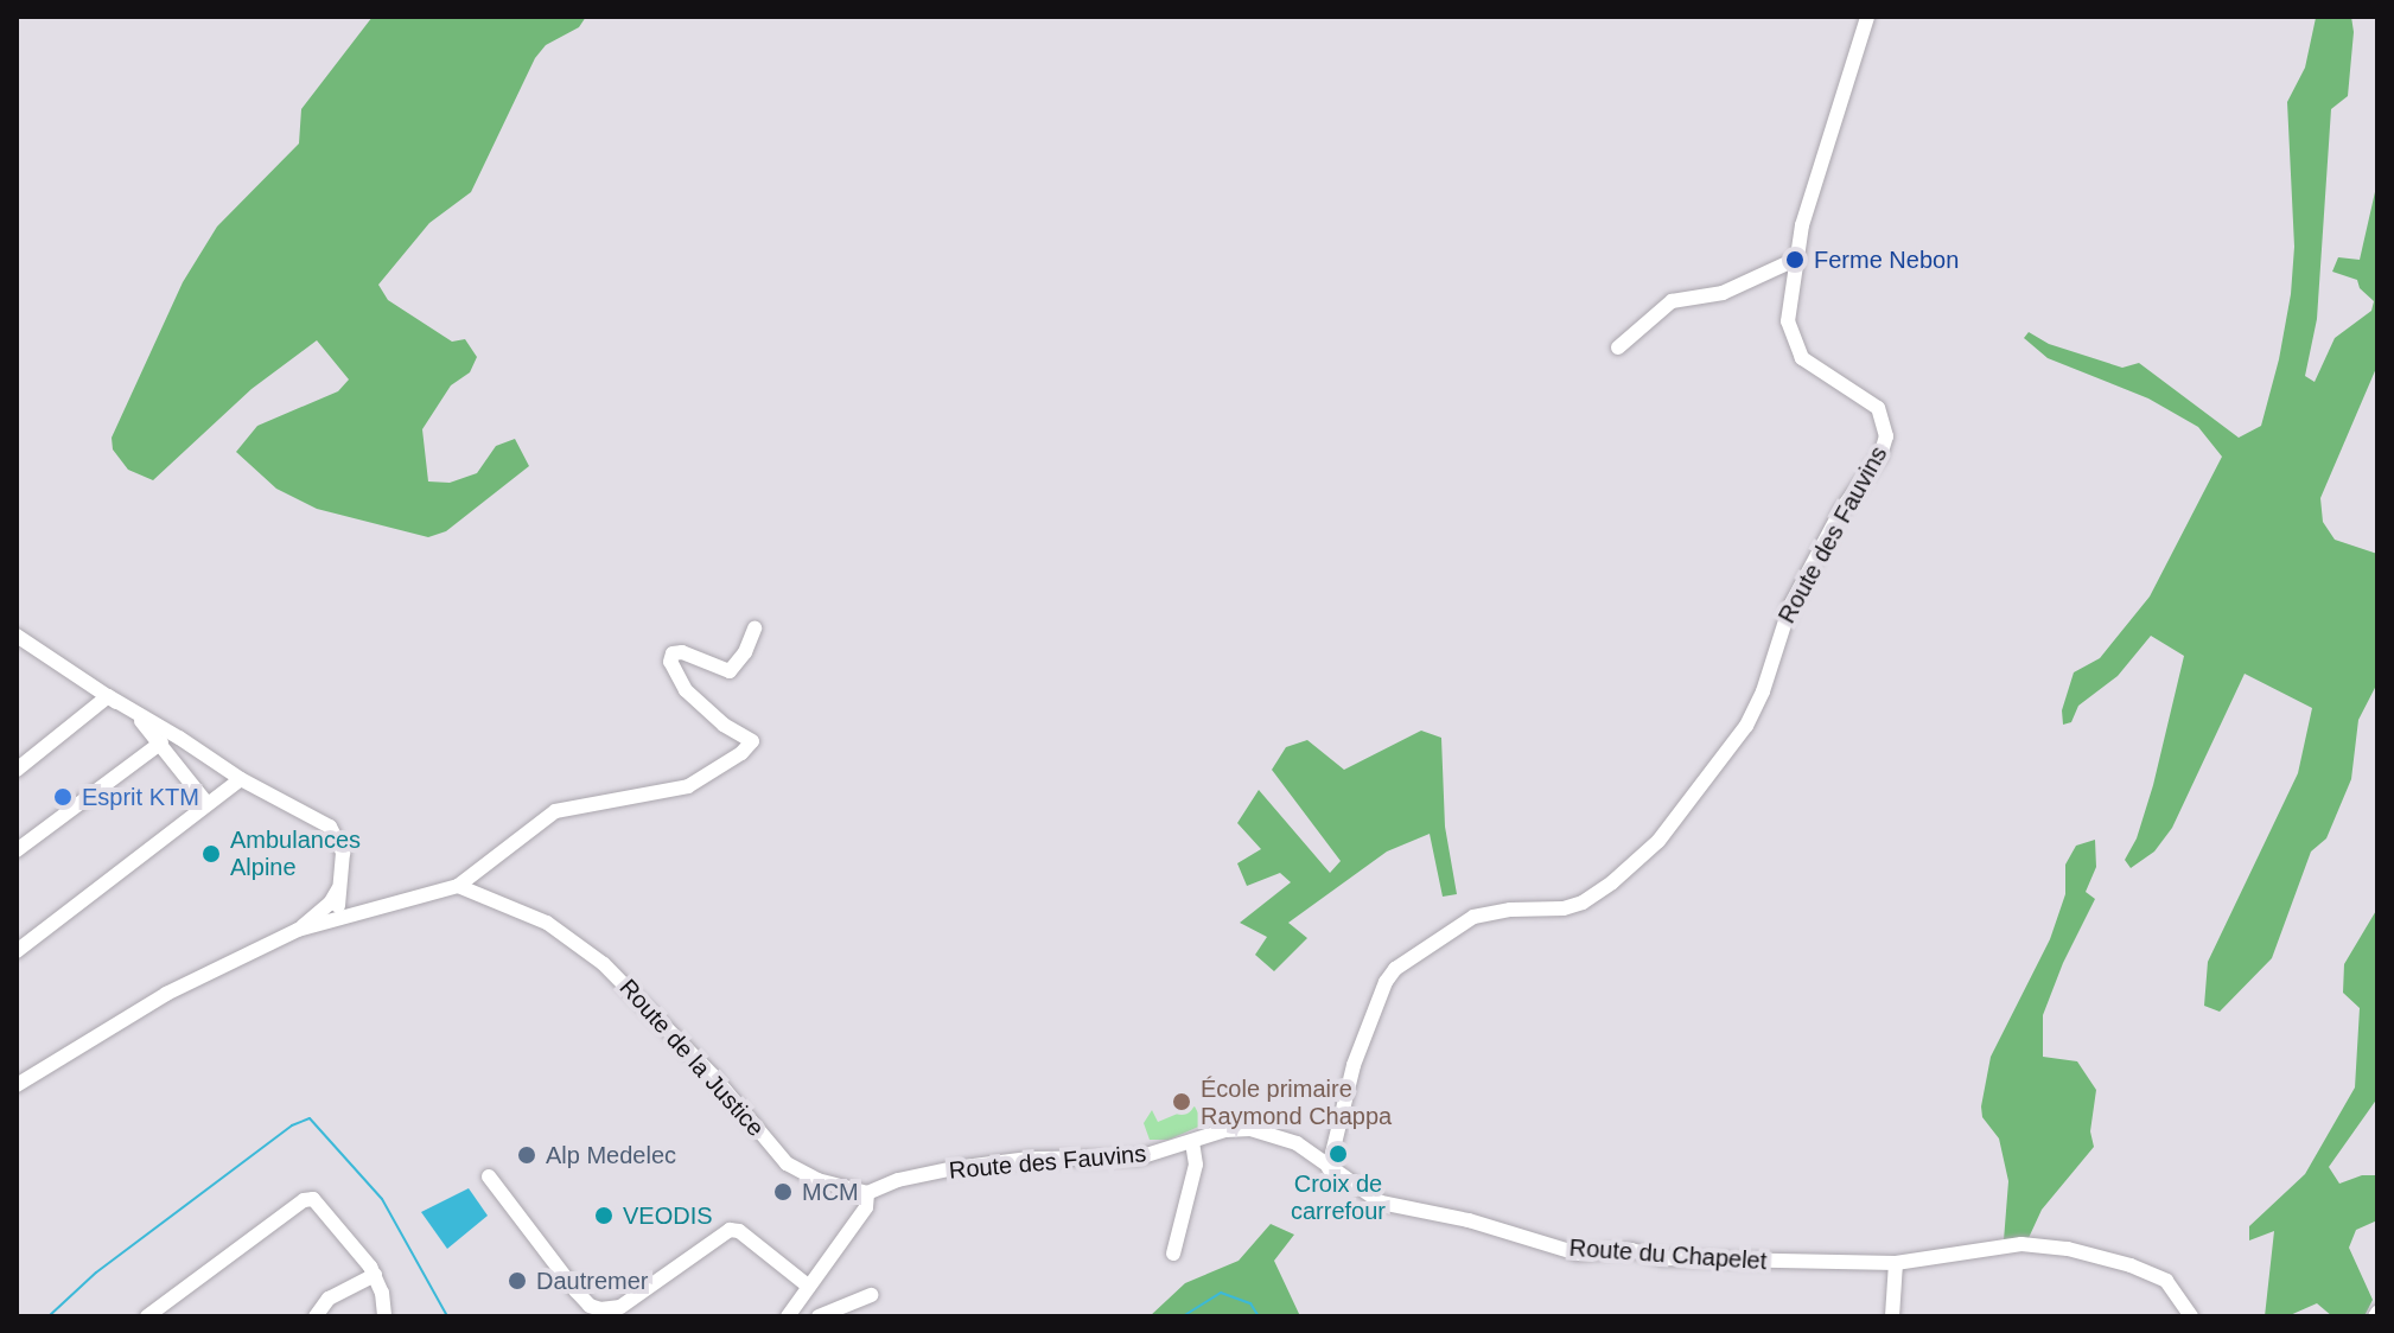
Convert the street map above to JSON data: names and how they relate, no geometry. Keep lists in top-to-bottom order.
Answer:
{
  "streets": {
    "street": ["Route des Fauvins", "Route de la Justice", "Route du Chapelet"]
  },
  "crossings": [
    ["Route des Fauvins", "Route de la Justice"],
    ["Route des Fauvins", "Route du Chapelet"]
  ],
  "places": [
    "Ferme Nebon",
    "Esprit KTM",
    "Ambulances Alpine",
    "École primaire Raymond Chappa",
    "Croix de carrefour",
    "Alp Medelec",
    "MCM",
    "VEODIS",
    "Dautremer"
  ]
}
